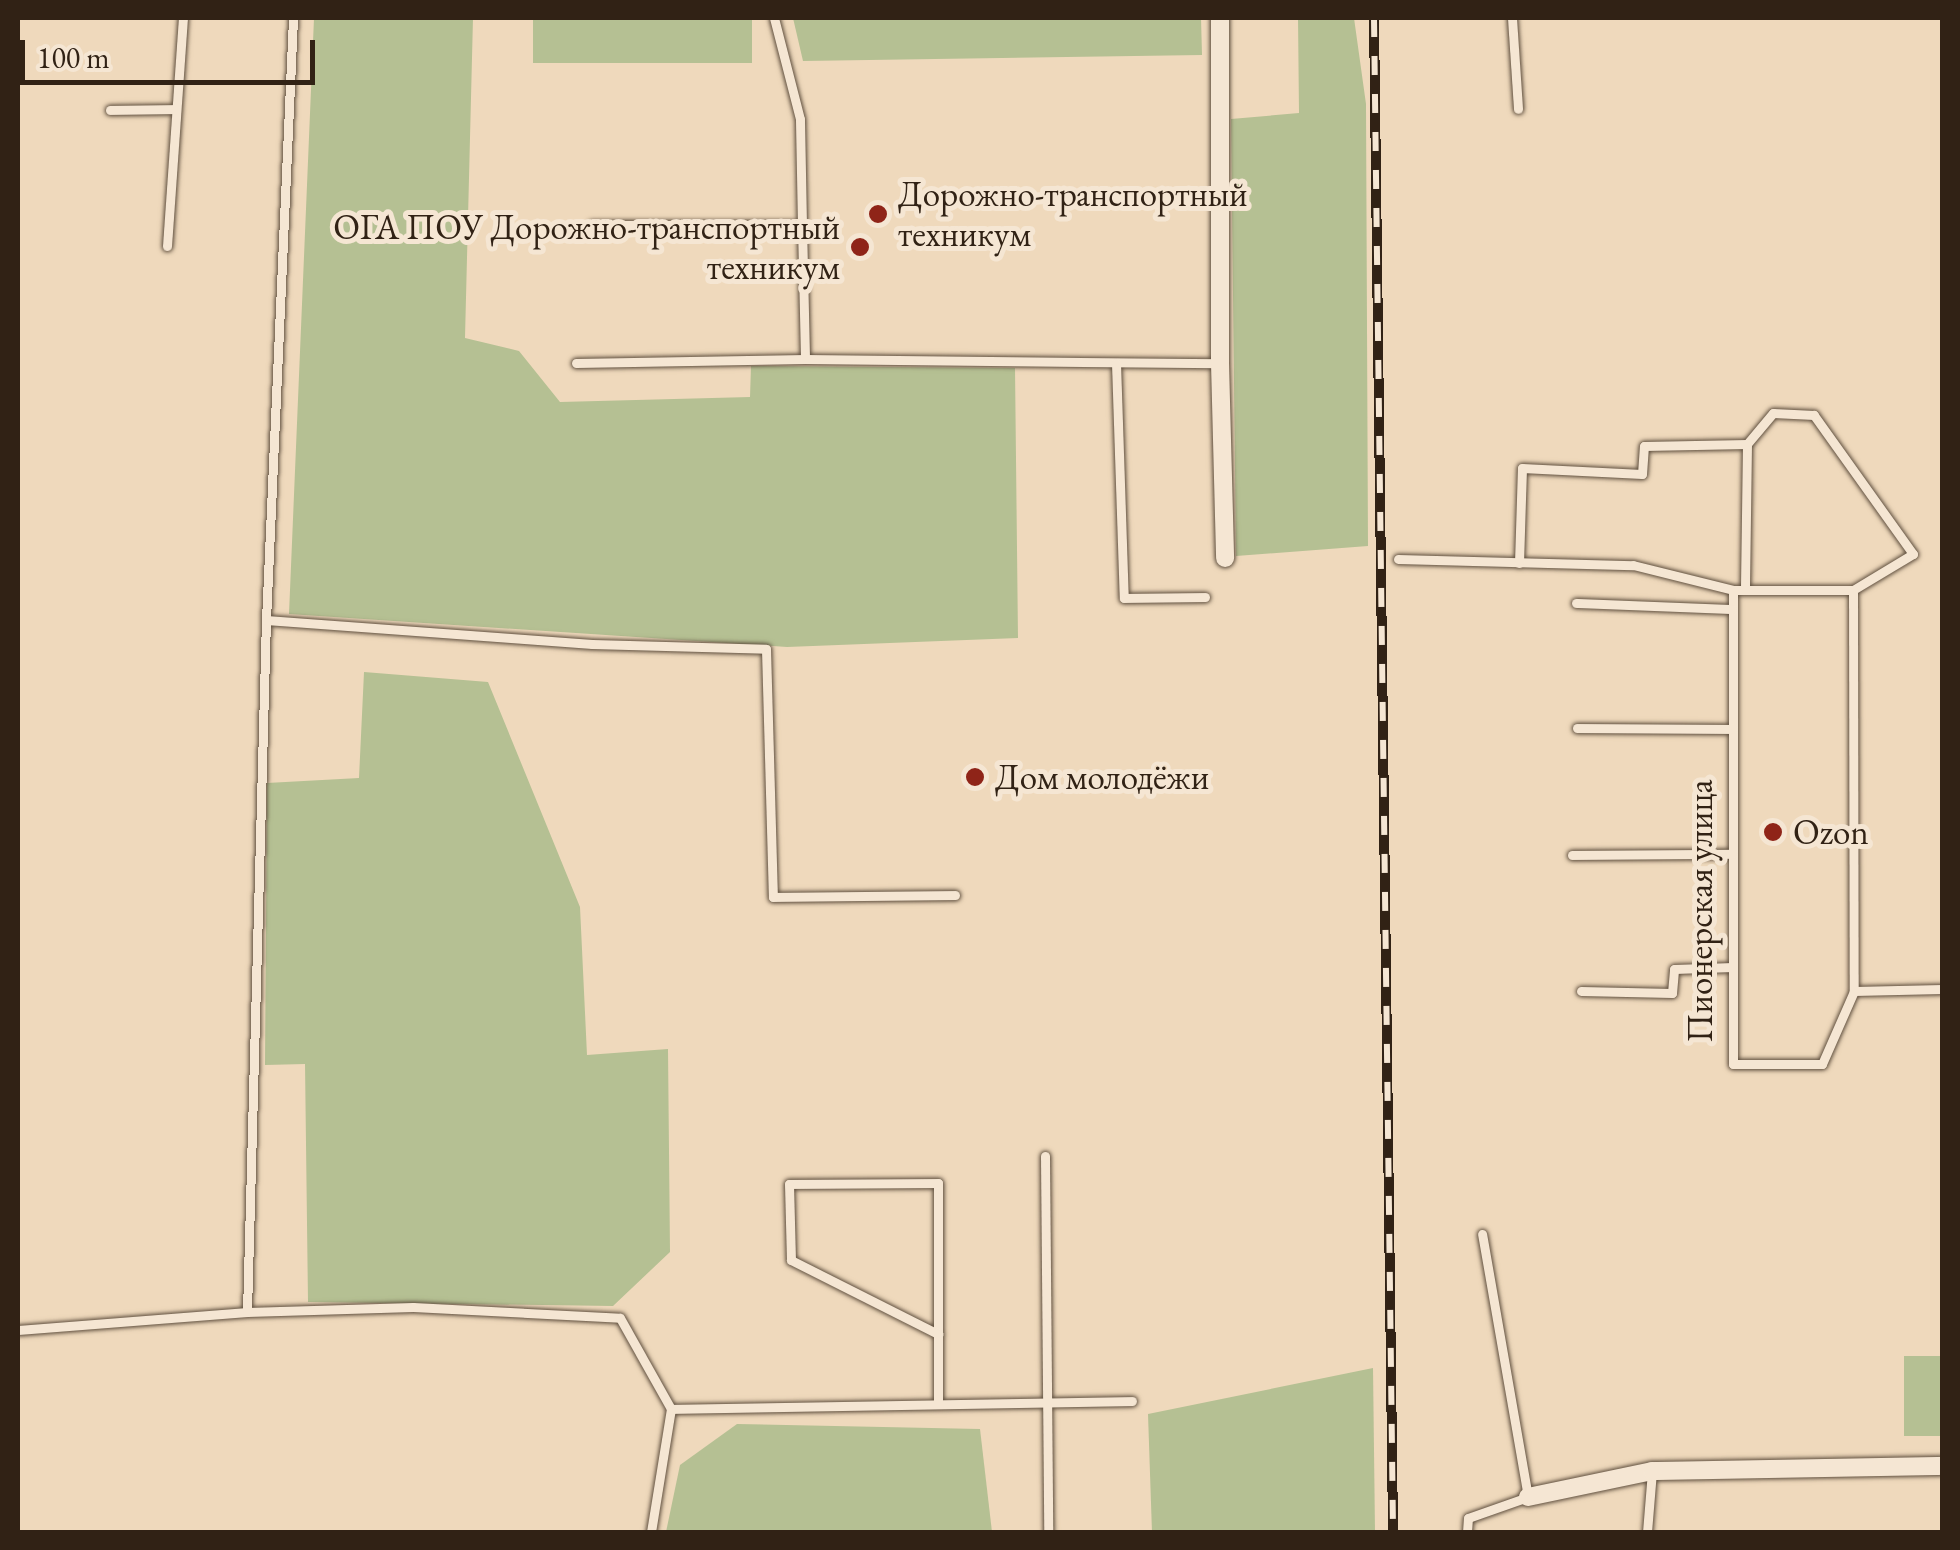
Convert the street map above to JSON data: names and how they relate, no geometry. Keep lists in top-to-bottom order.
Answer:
{
  "streets": {
    "lane": ["Пионерская улица"]
  },
  "places": [
    "Дорожно-транспортный техникум",
    "ОГА ПОУ Дорожно-транспортный техникум",
    "Дом молодёжи",
    "Ozon"
  ],
  "scale_bar": "100 m"
}
